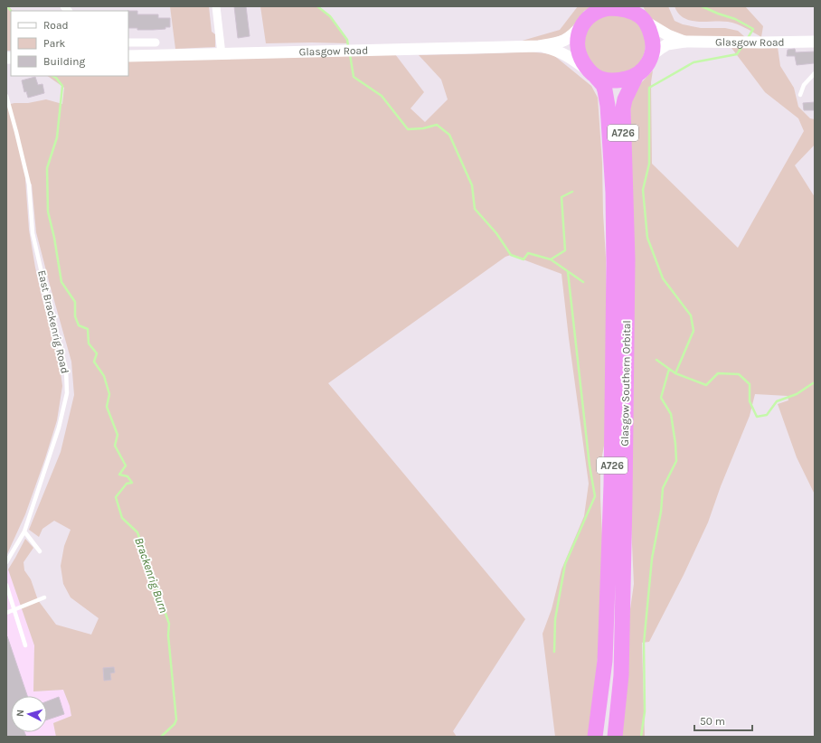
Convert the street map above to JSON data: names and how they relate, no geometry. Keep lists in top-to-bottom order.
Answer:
{
  "streets": {
    "highway": ["A726", "Glasgow Southern Orbital"],
    "main road": ["Glasgow Road"],
    "lane": ["East Brackenrig Road"]
  },
  "crossings": [
    ["Glasgow Road", "A726"],
    ["Glasgow Road", "Glasgow Southern Orbital"],
    ["A726", "Glasgow Southern Orbital"]
  ],
  "water": ["Brackenrig Burn"],
  "legend": ["Road", "Park", "Building"],
  "scale_bar": "50 m",
  "north": "left"
}
